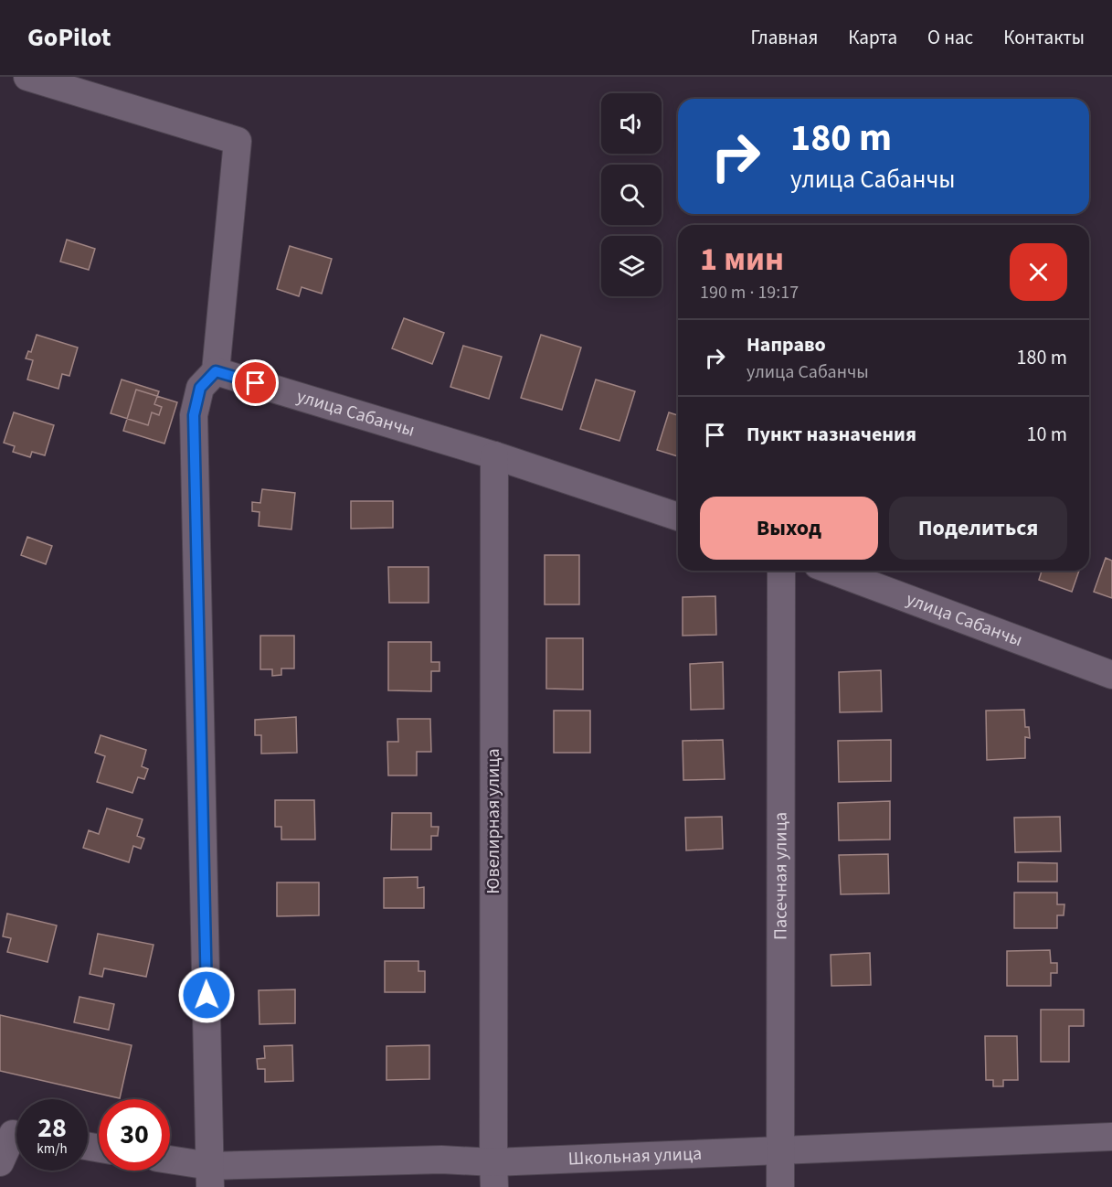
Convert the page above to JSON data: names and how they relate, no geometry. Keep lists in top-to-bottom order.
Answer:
{
  "streets": {
    "street": [
      "улица Сабанчы",
      "Ювелирная улица",
      "Пасечная улица",
      "Школьная улица"
    ]
  },
  "crossings": [
    ["улица Сабанчы", "Ювелирная улица"],
    ["Ювелирная улица", "Школьная улица"],
    ["Пасечная улица", "Школьная улица"]
  ],
  "page": {
    "header": "GoPilot",
    "nav": [
      "Главная",
      "Карта",
      "О нас",
      "Контакты"
    ],
    "turn": ["180 m", "улица Сабанчы"],
    "heading": ["1 мин", "190 m · 19:17"],
    "list": [
      {
        "name": "Направо",
        "note": "улица Сабанчы",
        "value": "180 m"
      },
      {
        "name": "Пункт назначения",
        "value": "10 m"
      }
    ],
    "buttons": ["Выход", "Поделиться"],
    "speed": "28 km/h",
    "limit": "30"
  }
}
